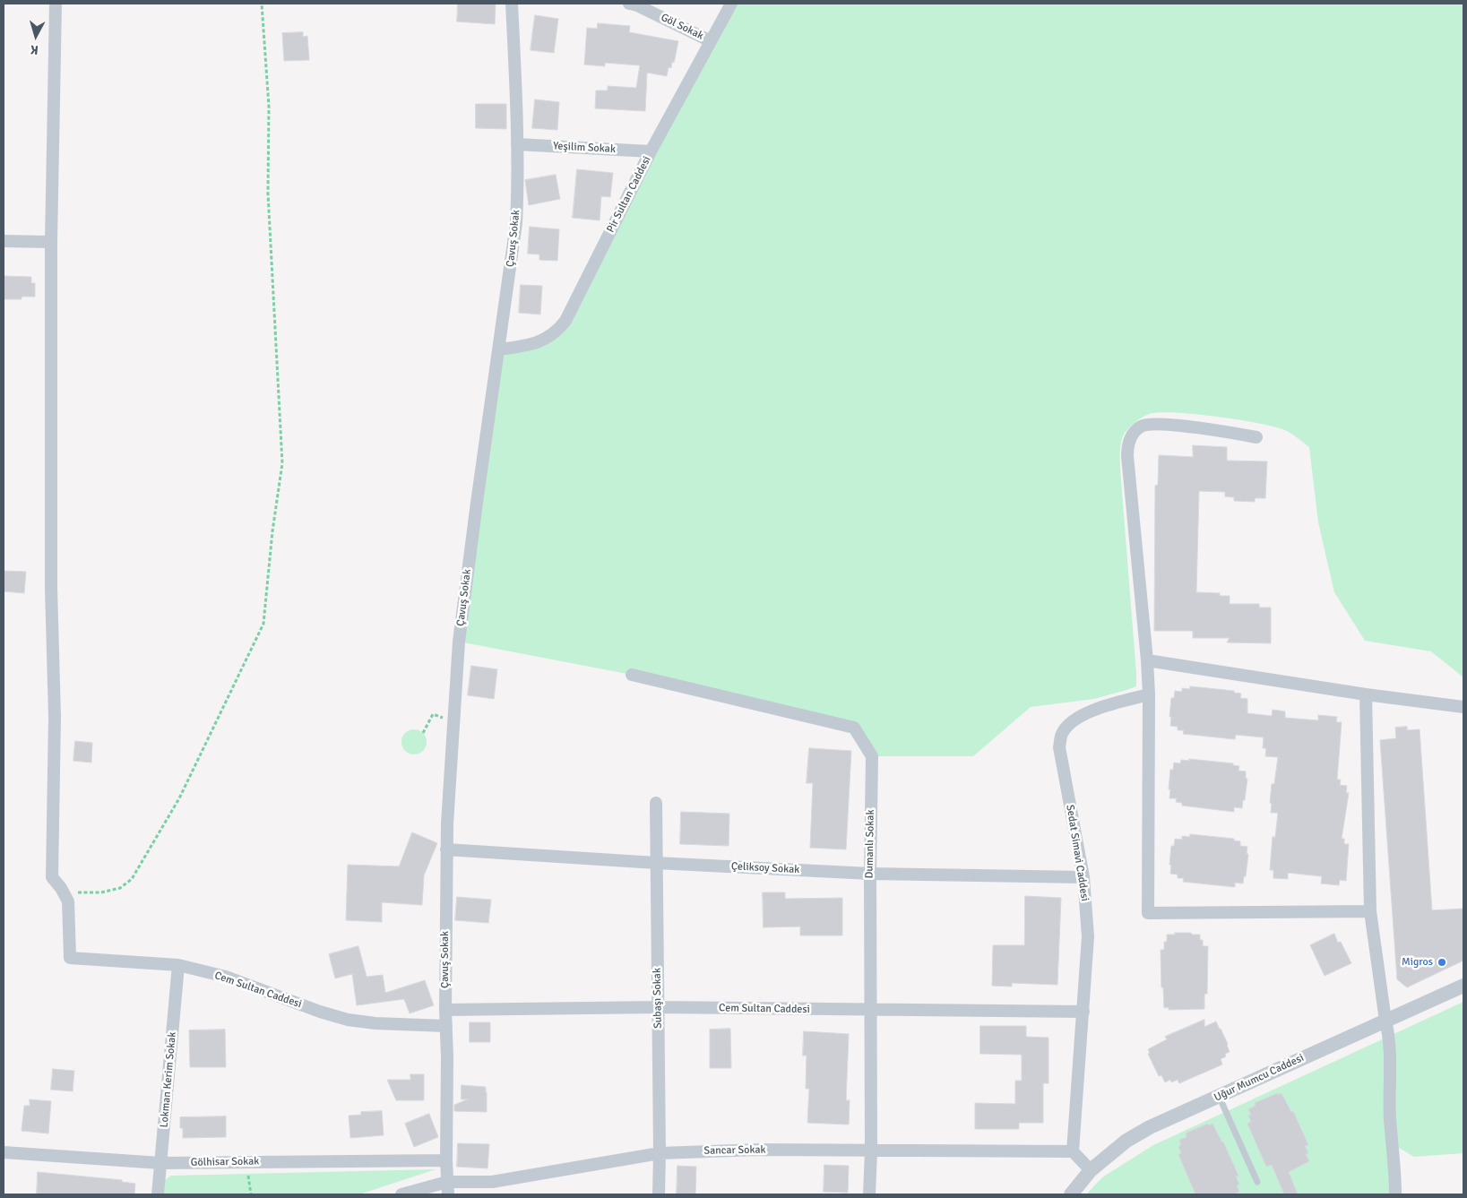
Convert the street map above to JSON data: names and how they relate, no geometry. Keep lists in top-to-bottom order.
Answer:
{
  "streets": {
    "street": [
      "Göl Sokak",
      "Yeşilim Sokak",
      "Pir Sultan Caddesi",
      "Çavuş Sokak",
      "Dumanlı Sokak",
      "Sedat Simavi Caddesi",
      "Çeliksoy Sokak",
      "Cem Sultan Caddesi",
      "Subaşı Sokak",
      "Uğur Mumcu Caddesi",
      "Lokman Kerim Sokak",
      "Sancar Sokak",
      "Gölhisar Sokak"
    ]
  },
  "crossings": [
    ["Göl Sokak", "Pir Sultan Caddesi"],
    ["Yeşilim Sokak", "Pir Sultan Caddesi"],
    ["Yeşilim Sokak", "Çavuş Sokak"],
    ["Pir Sultan Caddesi", "Çavuş Sokak"],
    ["Çavuş Sokak", "Çeliksoy Sokak"],
    ["Çavuş Sokak", "Cem Sultan Caddesi"],
    ["Çavuş Sokak", "Sancar Sokak"],
    ["Çavuş Sokak", "Gölhisar Sokak"],
    ["Dumanlı Sokak", "Çeliksoy Sokak"],
    ["Dumanlı Sokak", "Cem Sultan Caddesi"],
    ["Dumanlı Sokak", "Sancar Sokak"],
    ["Sedat Simavi Caddesi", "Çeliksoy Sokak"],
    ["Sedat Simavi Caddesi", "Cem Sultan Caddesi"],
    ["Sedat Simavi Caddesi", "Sancar Sokak"],
    ["Çeliksoy Sokak", "Subaşı Sokak"],
    ["Cem Sultan Caddesi", "Subaşı Sokak"],
    ["Cem Sultan Caddesi", "Lokman Kerim Sokak"],
    ["Subaşı Sokak", "Sancar Sokak"],
    ["Lokman Kerim Sokak", "Gölhisar Sokak"]
  ],
  "places": ["Migros"],
  "north": "bottom"
}
